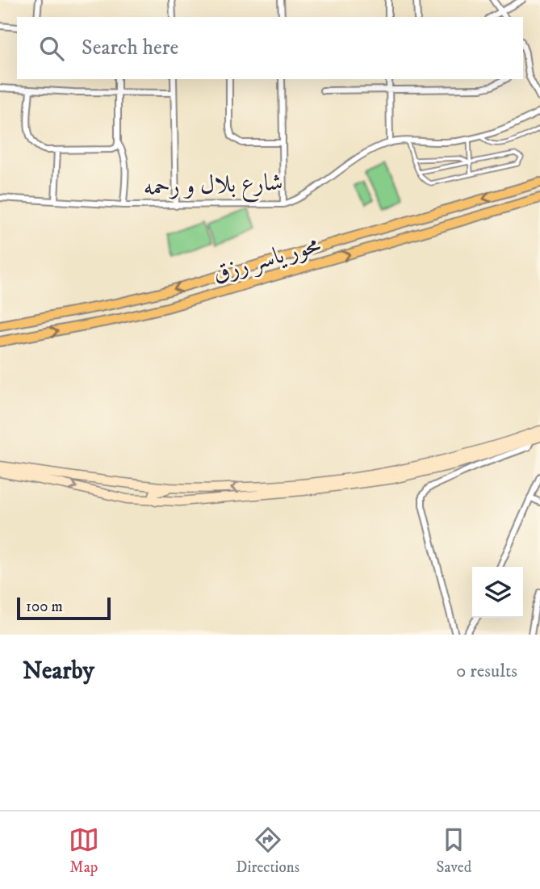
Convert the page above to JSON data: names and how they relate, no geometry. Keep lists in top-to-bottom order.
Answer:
{
  "streets": {
    "main road": ["محور ياسر رزق"],
    "street": ["شارع بلال و رحمه"]
  },
  "scale_bar": "100 m",
  "page": {
    "search": "Search here",
    "scale": "100 m",
    "heading": ["Nearby", "0 results"],
    "nav": ["Map", "Directions", "Saved"]
  }
}
